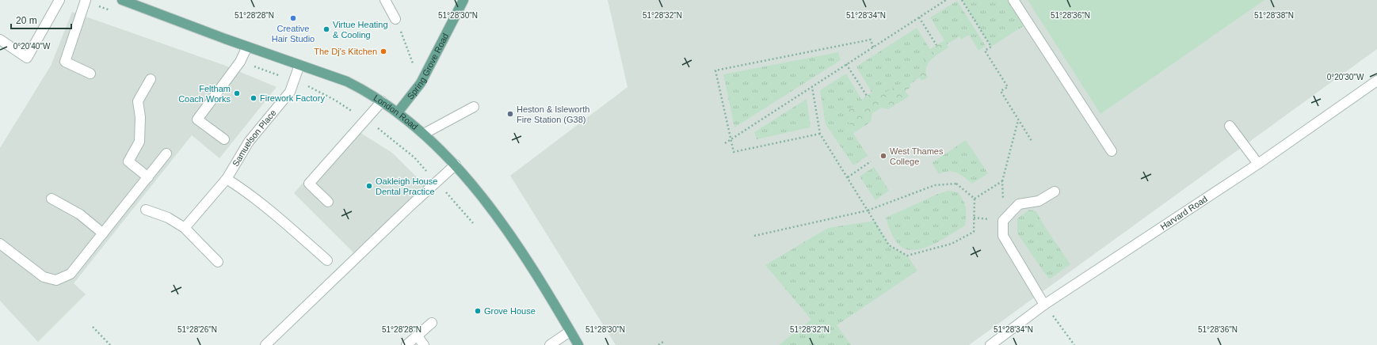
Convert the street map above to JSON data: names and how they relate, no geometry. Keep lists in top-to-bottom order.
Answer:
{
  "streets": {
    "main road": ["Spring Grove Road", "London Road"],
    "street": ["Samuelson Place", "Harvard Road"]
  },
  "crossings": [
    ["Spring Grove Road", "London Road"],
    ["London Road", "Samuelson Place"]
  ],
  "places": [
    "Creative Hair Studio",
    "Virtue Heating & Cooling",
    "The Dj's Kitchen",
    "Feltham Coach Works",
    "Firework Factory",
    "Heston & Isleworth Fire Station (G38)",
    "West Thames College",
    "Oakleigh House Dental Practice",
    "Grove House"
  ],
  "scale_bar": "20 m",
  "coordinates": [
    "51°28'28\"N",
    "51°28'32\"N",
    "51°28'34\"N",
    "51°28'36\"N",
    "51°28'38\"N",
    "51°28'30\"N",
    "0°20'40\"W",
    "0°20'30\"W",
    "51°28'26\"N"
  ]
}
